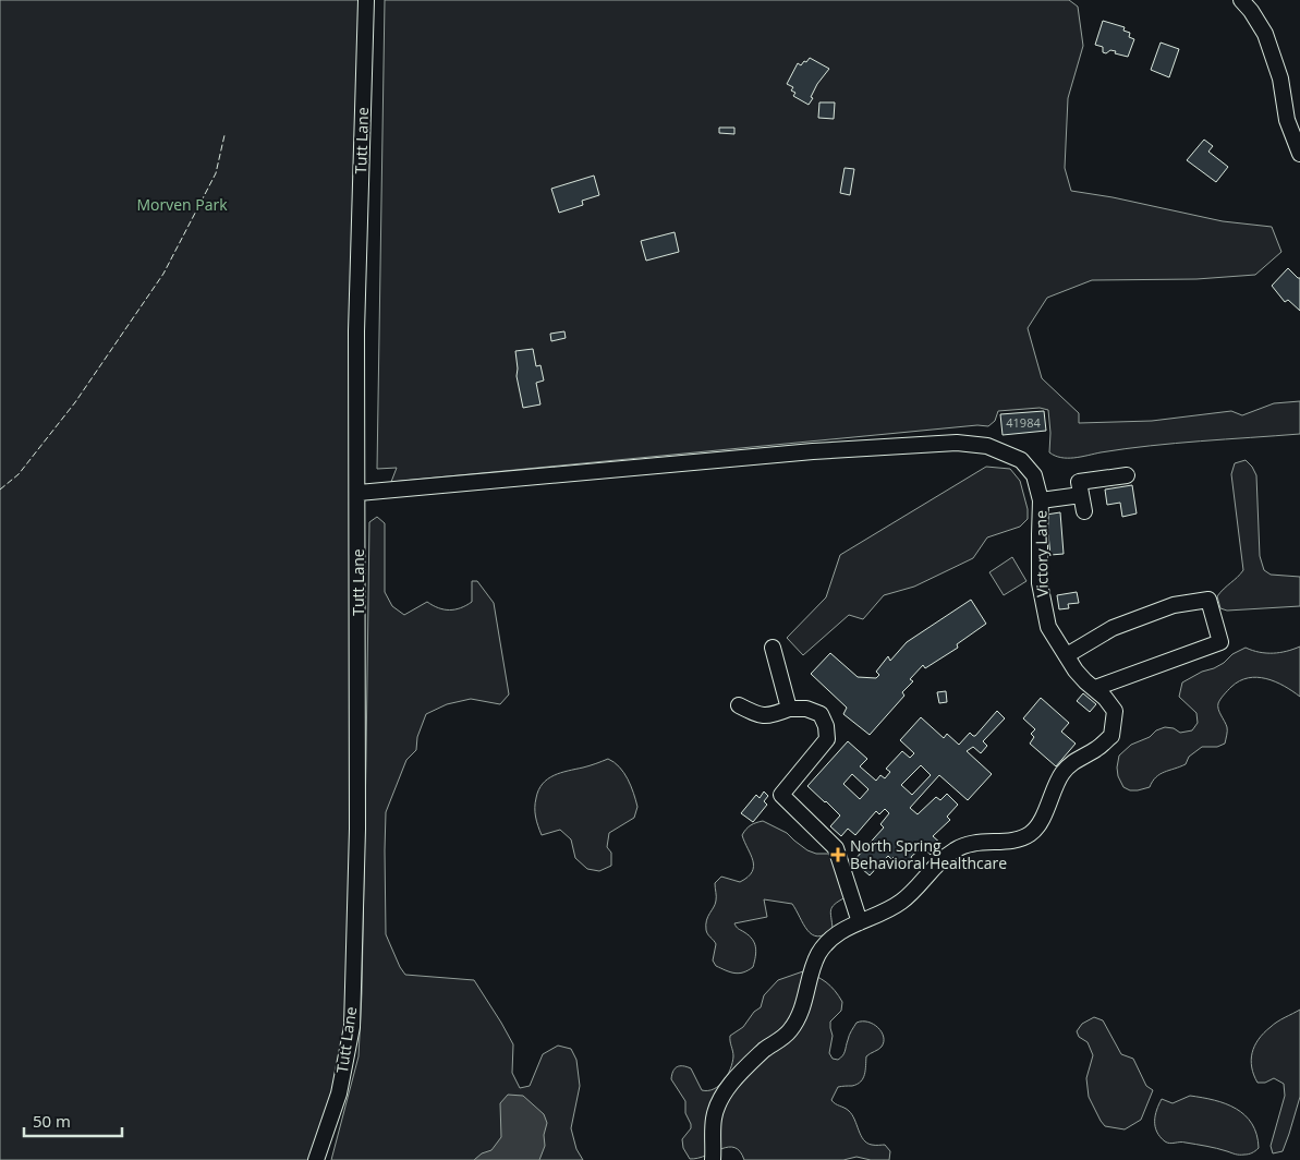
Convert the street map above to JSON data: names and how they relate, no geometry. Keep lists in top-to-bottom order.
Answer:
{
  "streets": {
    "street": ["Tutt Lane", "Victory Lane"]
  },
  "crossings": [
    ["Tutt Lane", "Victory Lane"]
  ],
  "parks": ["Morven Park"],
  "places": {
    "health": ["North Spring Behavioral Healthcare"]
  },
  "house_numbers": ["41984"],
  "scale_bar": "50 m"
}
